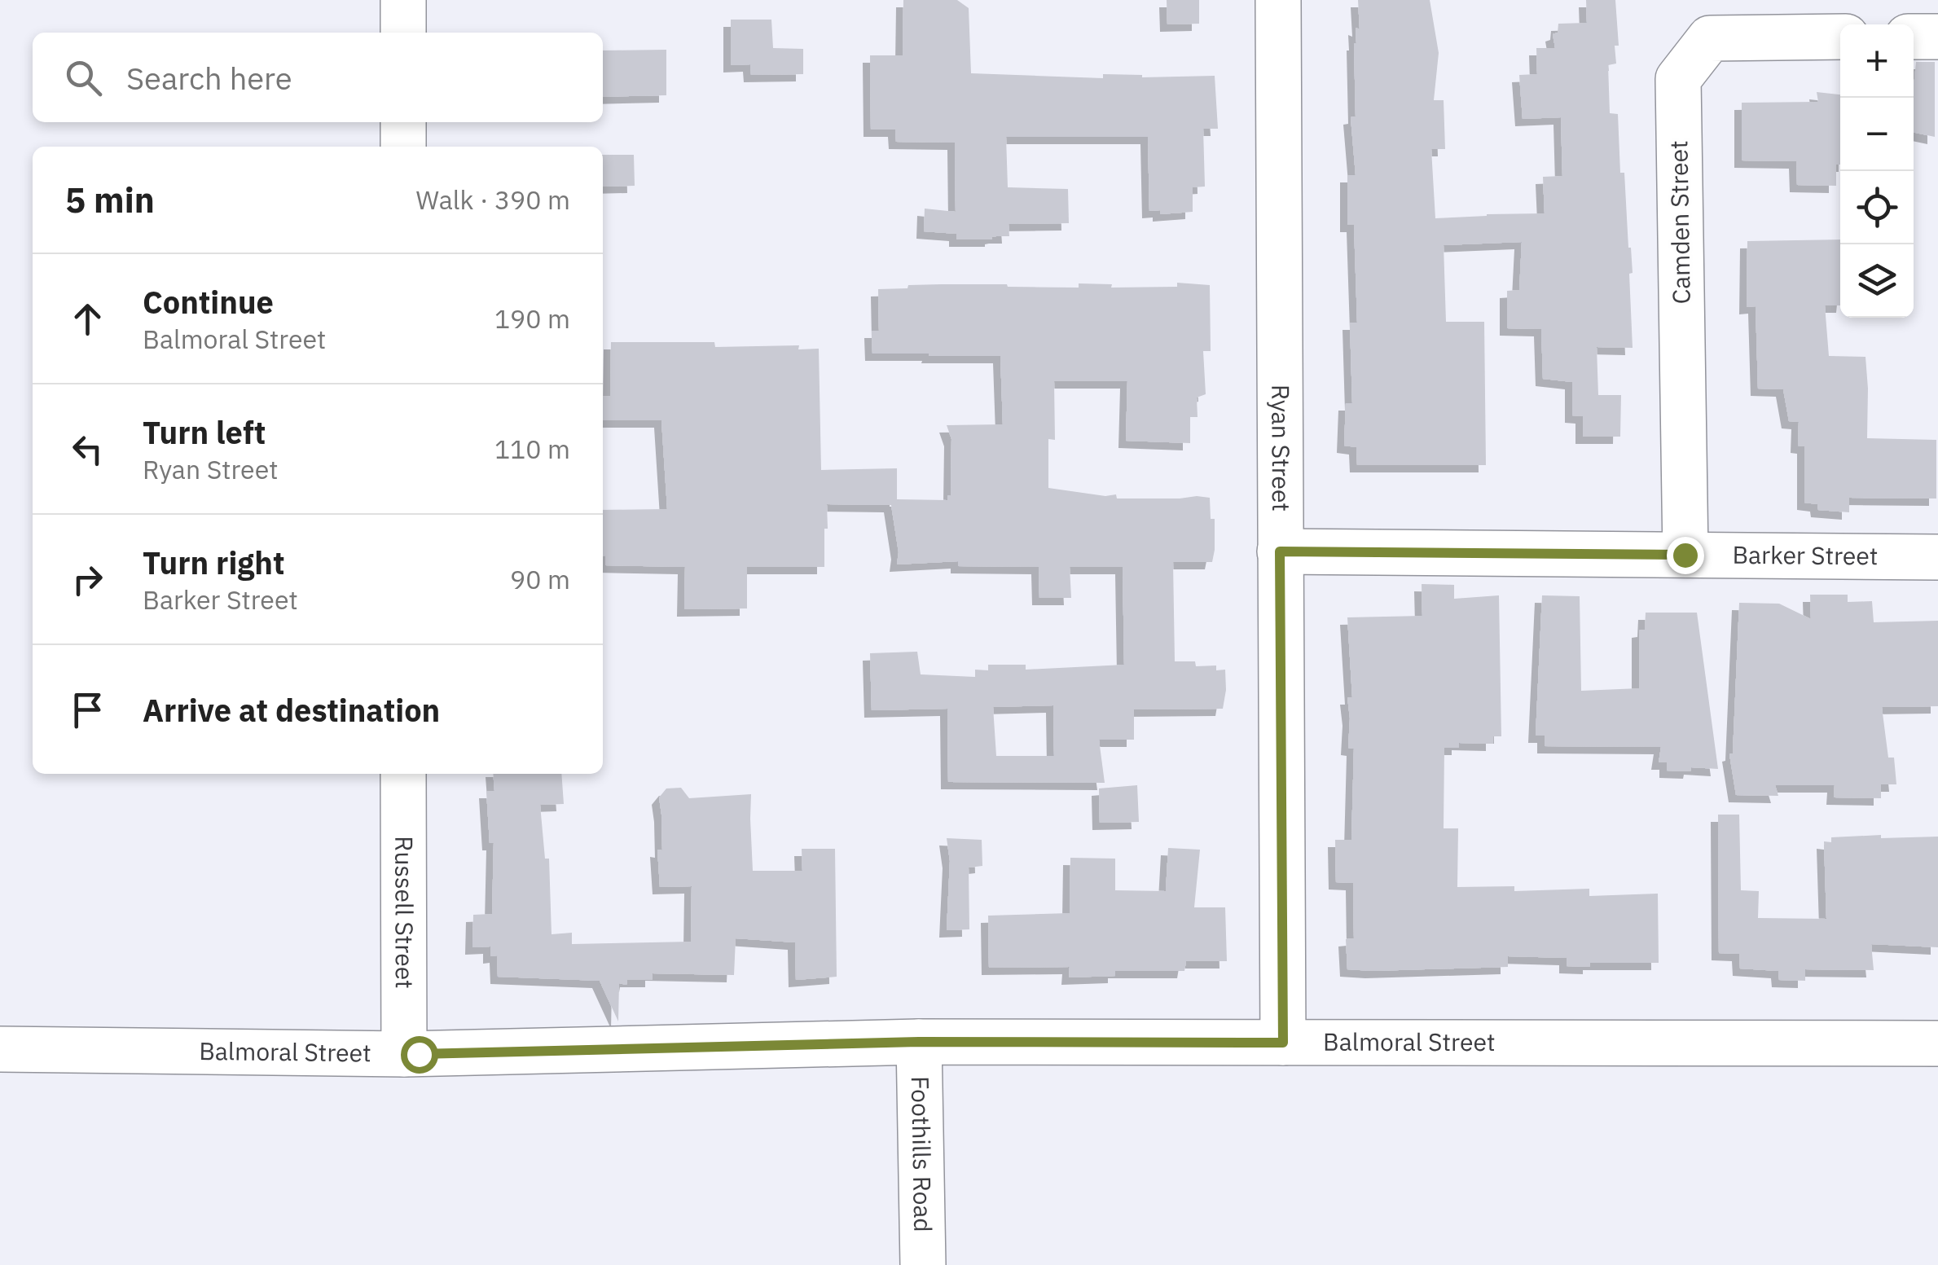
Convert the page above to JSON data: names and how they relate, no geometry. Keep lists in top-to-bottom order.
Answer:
{
  "streets": {
    "street": [
      "Camden Street",
      "Ryan Street",
      "Barker Street",
      "Russell Street",
      "Balmoral Street",
      "Foothills Road"
    ]
  },
  "crossings": [
    ["Camden Street", "Barker Street"],
    ["Ryan Street", "Barker Street"],
    ["Ryan Street", "Balmoral Street"],
    ["Russell Street", "Balmoral Street"],
    ["Balmoral Street", "Foothills Road"]
  ],
  "page": {
    "map_buttons": ["+", "−"],
    "search": "Search here",
    "heading": ["5 min", "Walk · 390 m"],
    "list": [
      ["Continue", "Balmoral Street", "190 m"],
      ["Turn left", "Ryan Street", "110 m"],
      ["Turn right", "Barker Street", "90 m"],
      "Arrive at destination"
    ]
  }
}
